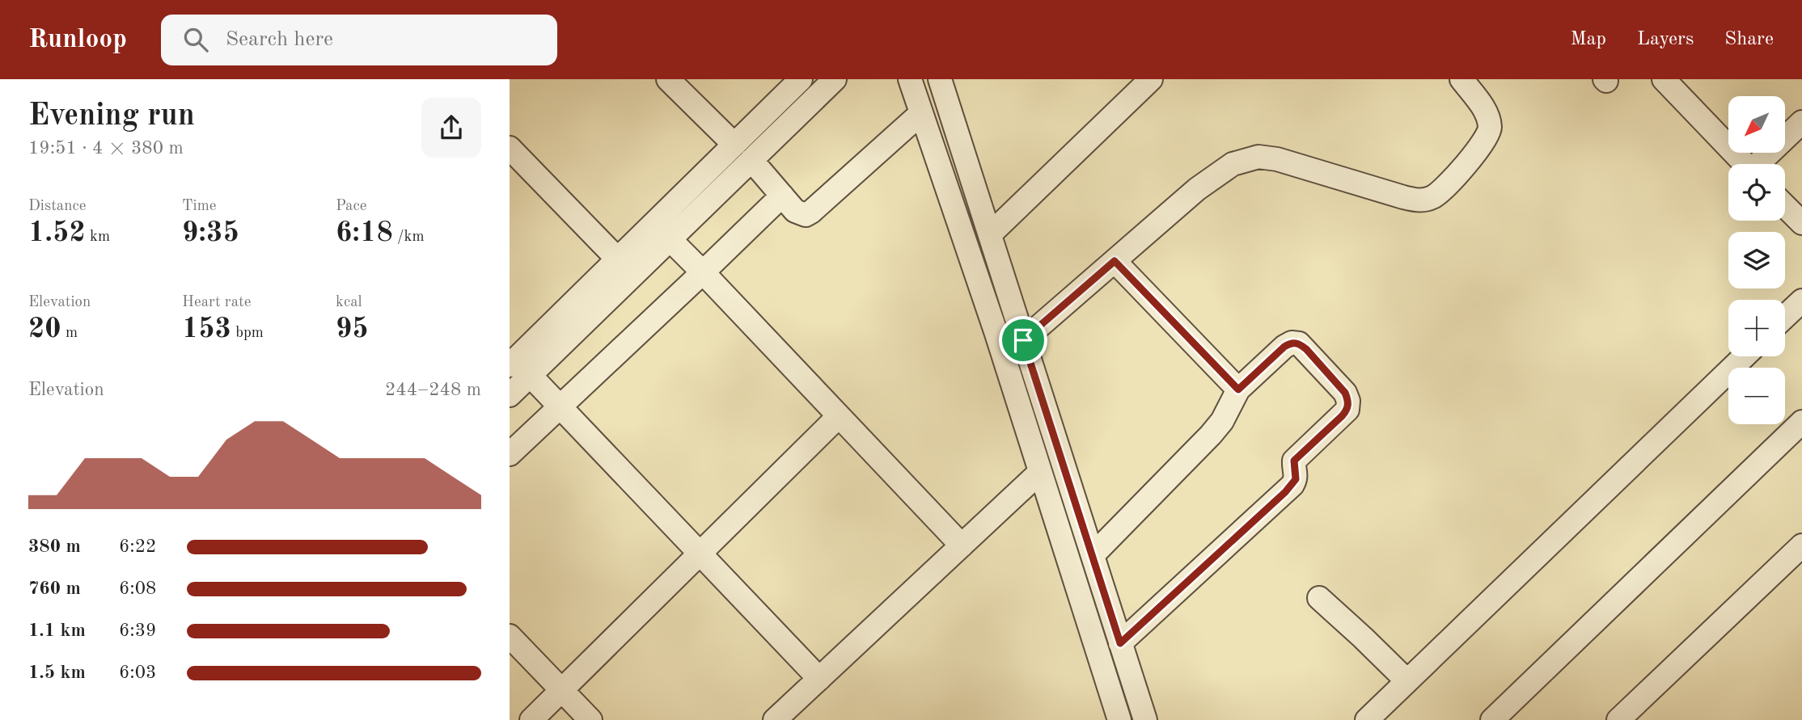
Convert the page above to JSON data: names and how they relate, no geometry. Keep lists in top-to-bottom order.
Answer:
{
  "north": "bottom left",
  "page": {
    "header": "Runloop",
    "search": "Search here",
    "nav": ["Map", "Layers", "Share"],
    "heading": ["Evening run", "19:51 · 4 × 380 m"],
    "map_buttons": ["+", "−"],
    "stats": [
      ["Distance", "1.52 km"],
      ["Time", "9:35"],
      ["Pace", "6:18 /km"],
      ["Elevation", "20 m"],
      ["Heart rate", "153 bpm"],
      ["kcal", "95"]
    ],
    "chart": ["Elevation", "244–248 m"],
    "list": [
      {
        "name": "380 m",
        "note": "6:22"
      },
      {
        "name": "760 m",
        "note": "6:08"
      },
      {
        "name": "1.1 km",
        "note": "6:39"
      },
      {
        "name": "1.5 km",
        "note": "6:03"
      }
    ]
  }
}
